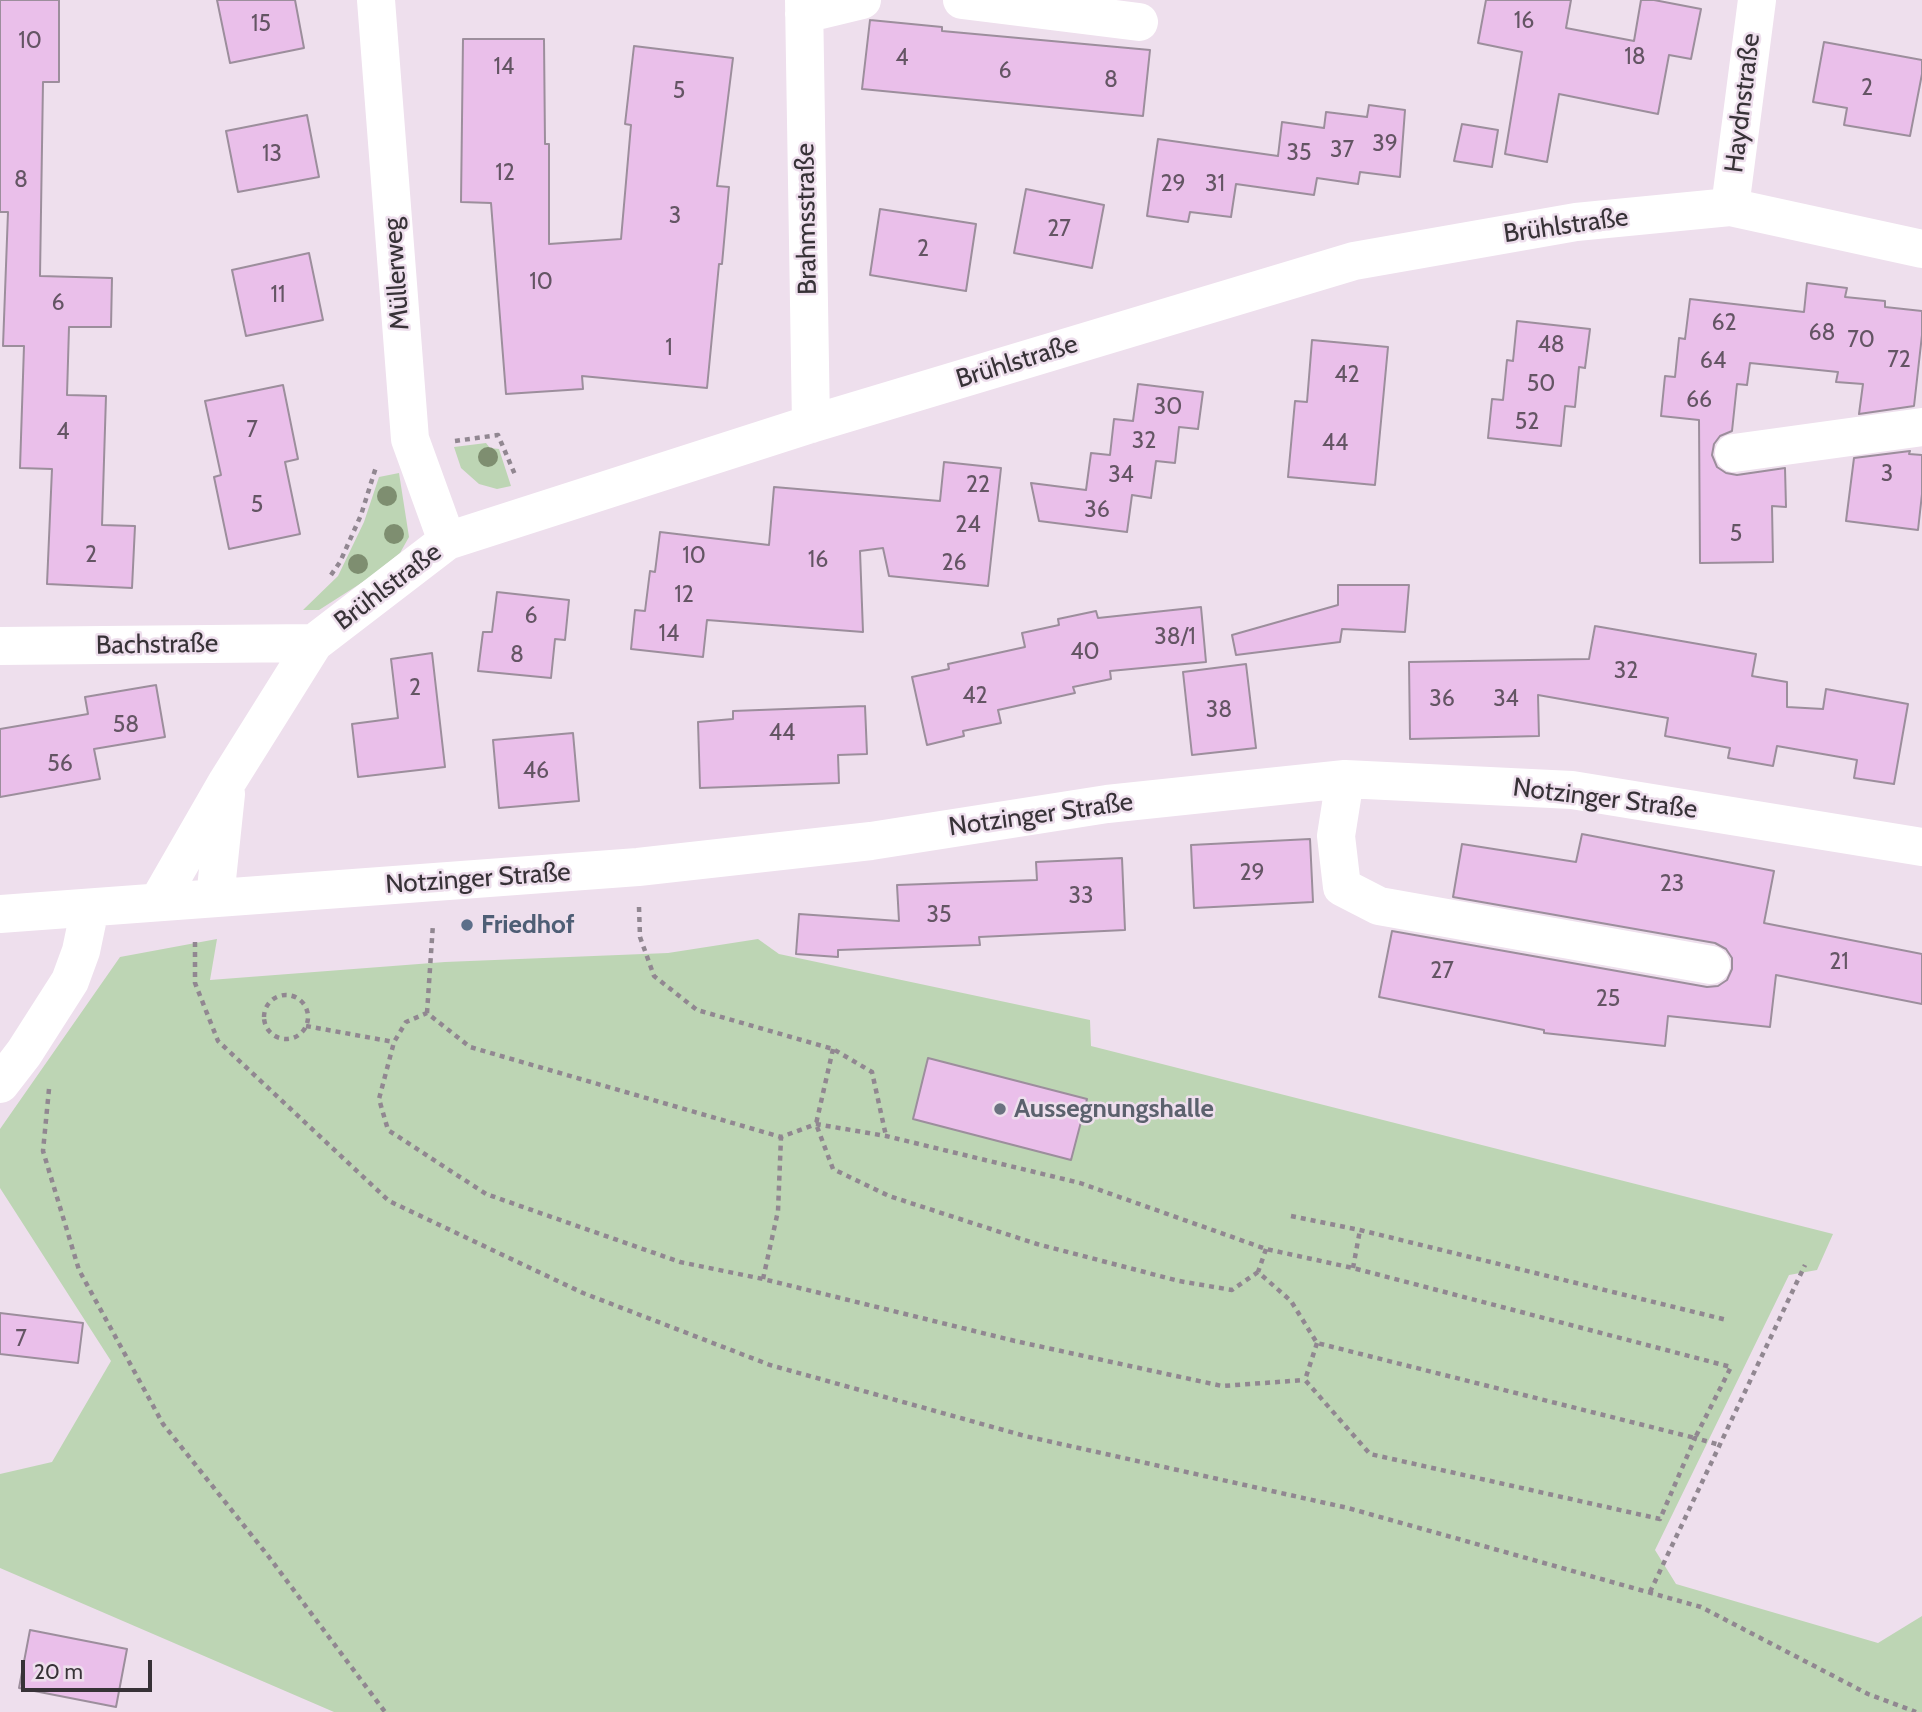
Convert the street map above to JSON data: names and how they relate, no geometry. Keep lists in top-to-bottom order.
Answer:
{
  "streets": {
    "street": [
      "Haydnstraße",
      "Brahmsstraße",
      "Brühlstraße",
      "Müllerweg",
      "Bachstraße",
      "Notzinger Straße"
    ]
  },
  "crossings": [
    ["Haydnstraße", "Brühlstraße"],
    ["Brahmsstraße", "Brühlstraße"],
    ["Brühlstraße", "Müllerweg"],
    ["Brühlstraße", "Bachstraße"],
    ["Brühlstraße", "Notzinger Straße"]
  ],
  "places": ["Friedhof", "Aussegnungshalle"],
  "house_numbers": [
    "16",
    "15",
    "10",
    "18",
    "4",
    "14",
    "6",
    "8",
    "2",
    "5",
    "39",
    "37",
    "35",
    "13",
    "12",
    "8",
    "29",
    "31",
    "3",
    "27",
    "2",
    "10",
    "11",
    "6",
    "62",
    "68",
    "70",
    "48",
    "1",
    "72",
    "64",
    "42",
    "50",
    "66",
    "30",
    "52",
    "7",
    "4",
    "32",
    "44",
    "3",
    "34",
    "22",
    "5",
    "36",
    "24",
    "5",
    "2",
    "10",
    "16",
    "26",
    "12",
    "6",
    "14",
    "38/1",
    "40",
    "8",
    "32",
    "2",
    "42",
    "36",
    "34",
    "38",
    "58",
    "44",
    "56",
    "46",
    "29",
    "23",
    "33",
    "35",
    "21",
    "27",
    "25",
    "7"
  ],
  "scale_bar": "20 m"
}
